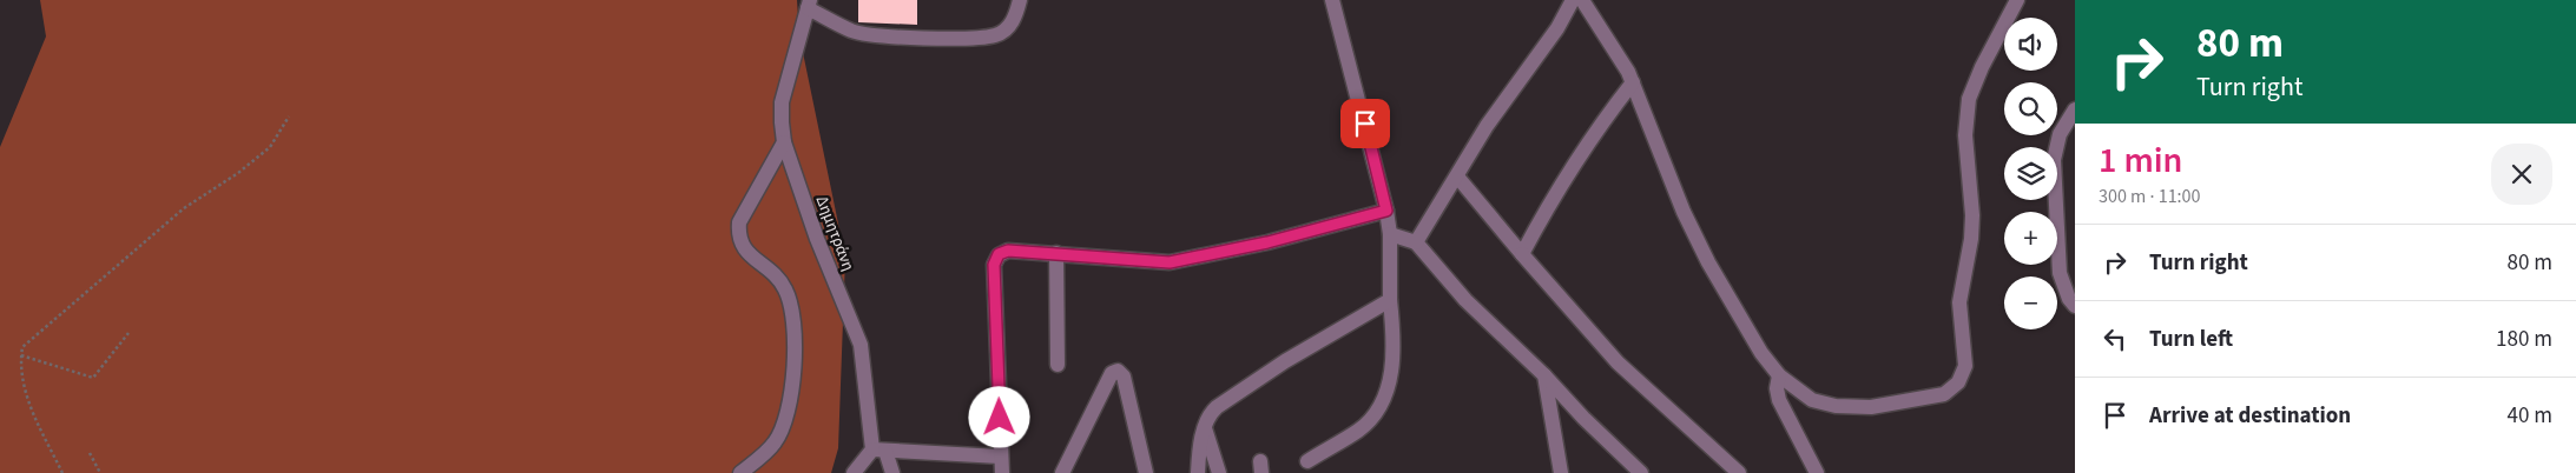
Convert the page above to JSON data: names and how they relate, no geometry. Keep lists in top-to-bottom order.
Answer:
{
  "streets": {
    "street": ["Δημητράνη"]
  },
  "page": {
    "turn": ["80 m", "Turn right"],
    "map_buttons": ["+", "−"],
    "heading": ["1 min", "300 m · 11:00"],
    "list": [
      {
        "name": "Turn right",
        "value": "80 m"
      },
      {
        "name": "Turn left",
        "value": "180 m"
      },
      {
        "name": "Arrive at destination",
        "value": "40 m"
      }
    ]
  }
}
